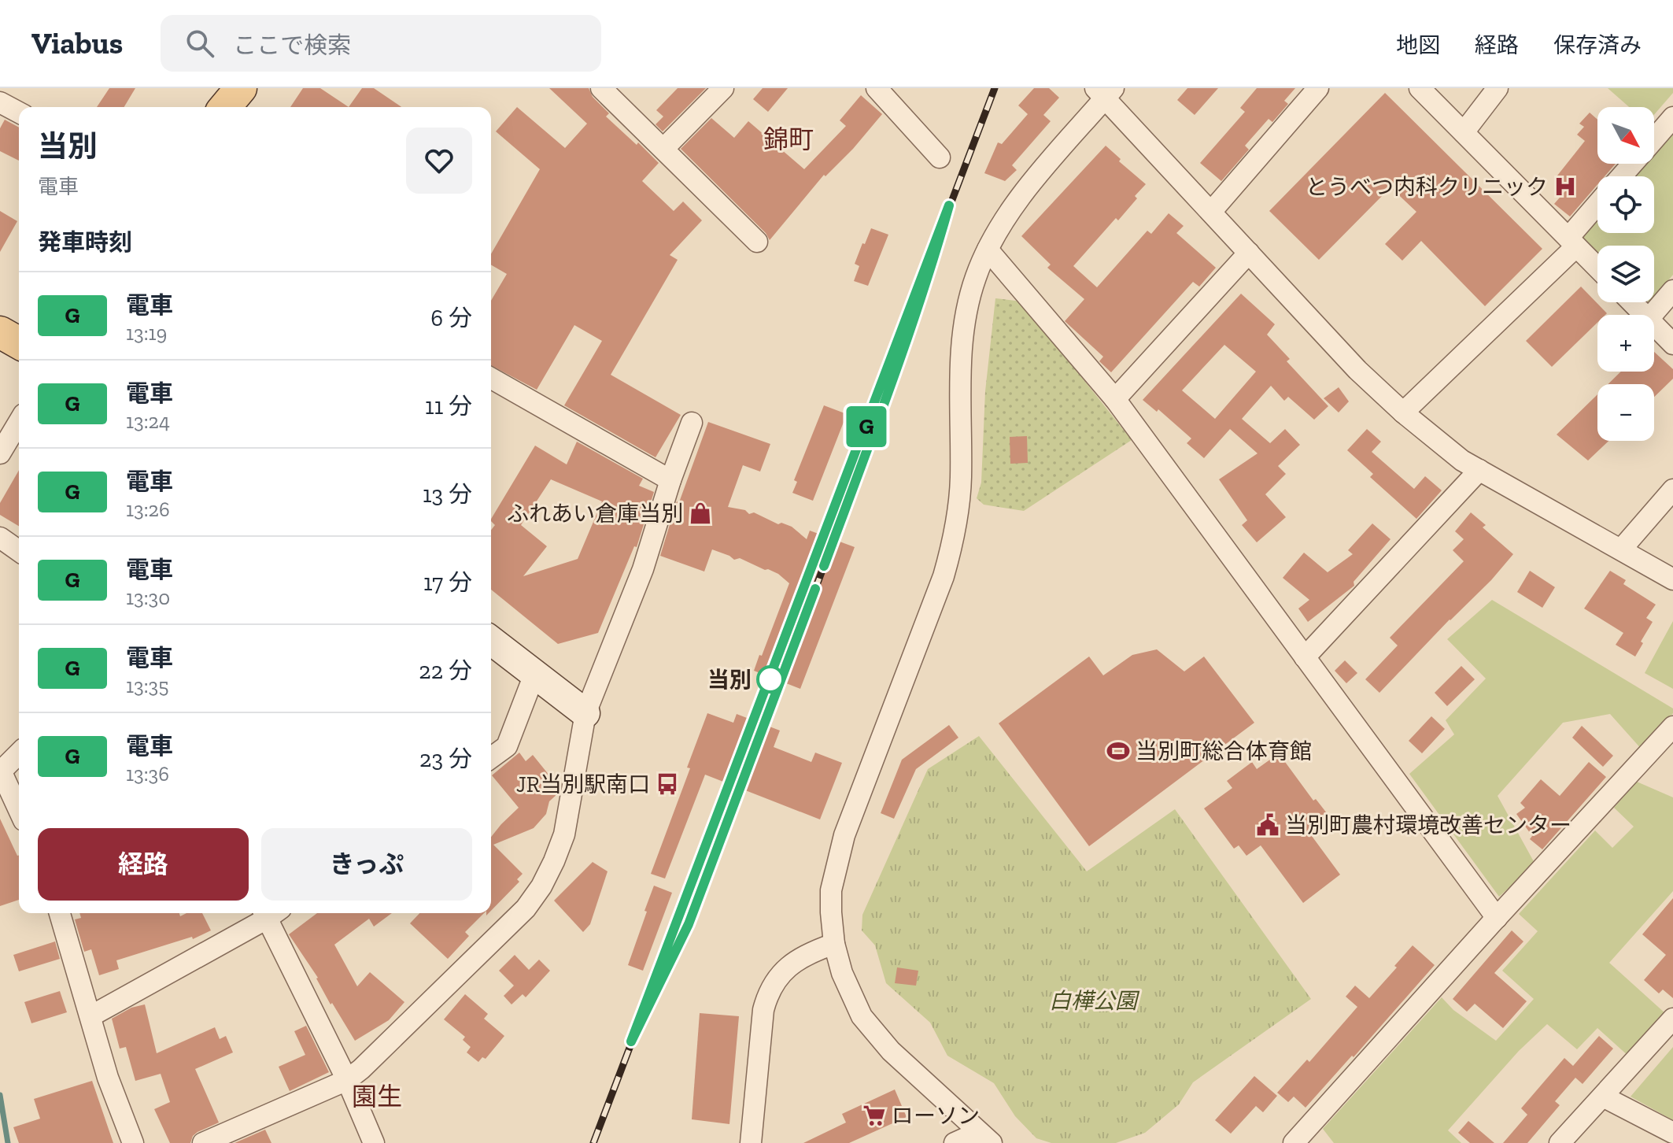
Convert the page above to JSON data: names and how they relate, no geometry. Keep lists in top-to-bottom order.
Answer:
{
  "districts": ["錦町", "園生"],
  "parks": ["白樺公園"],
  "places": {
    "hospital": ["とうべつ内科クリニック"],
    "shop": ["ふれあい倉庫当別"],
    "other": ["当別"],
    "sports": ["当別町総合体育館"],
    "bus stop": ["JR当別駅南口"],
    "public building": ["当別町農村環境改善センター"],
    "supermarket": ["ローソン"]
  },
  "north": "bottom right",
  "page": {
    "header": "Viabus",
    "search": "ここで検索",
    "nav": ["地図", "経路", "保存済み"],
    "on_map": "G",
    "map_buttons": ["+", "−"],
    "heading": [
      ["当別", "電車"],
      "発車時刻"
    ],
    "list": [
      {
        "mark": "G",
        "name": "電車",
        "note": "13:19",
        "value": "6 分"
      },
      {
        "mark": "G",
        "name": "電車",
        "note": "13:24",
        "value": "11 分"
      },
      {
        "mark": "G",
        "name": "電車",
        "note": "13:26",
        "value": "13 分"
      },
      {
        "mark": "G",
        "name": "電車",
        "note": "13:30",
        "value": "17 分"
      },
      {
        "mark": "G",
        "name": "電車",
        "note": "13:35",
        "value": "22 分"
      },
      {
        "mark": "G",
        "name": "電車",
        "note": "13:36",
        "value": "23 分"
      }
    ],
    "buttons": ["経路", "きっぷ"]
  }
}
